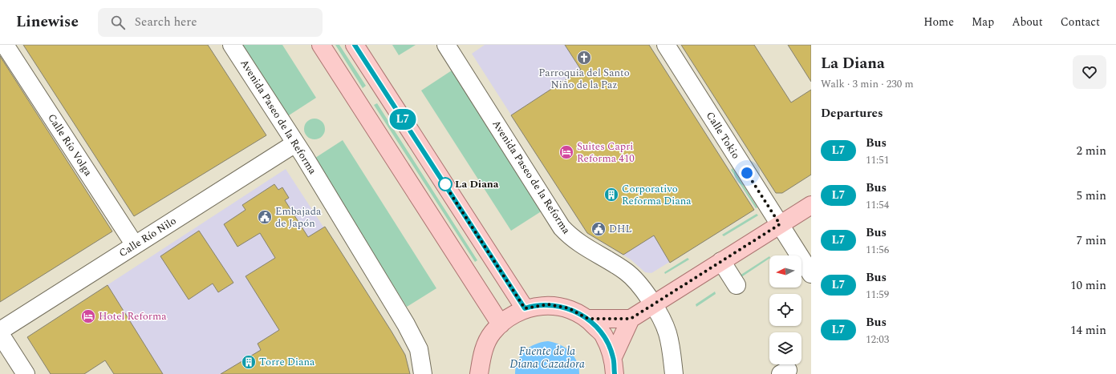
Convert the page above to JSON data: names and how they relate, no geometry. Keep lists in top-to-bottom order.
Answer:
{
  "streets": {
    "street": [
      "Avenida Paseo de la Reforma",
      "Calle Tokio",
      "Calle Río Volga",
      "Calle Río Nilo"
    ]
  },
  "crossings": [
    ["Avenida Paseo de la Reforma", "Calle Río Nilo"],
    ["Calle Río Volga", "Calle Río Nilo"]
  ],
  "water": ["Fuente de la Diana Cazadora"],
  "places": {
    "church": ["Parroquia del Santo Niño de la Paz"],
    "hotel": ["Suites Capri Reforma 410", "Hotel Reforma"],
    "other": ["La Diana"],
    "building": ["Corporativo Reforma Diana", "Torre Diana"],
    "public building": ["Embajada de Japón", "DHL"]
  },
  "lines": ["bus line L7"],
  "north": "left",
  "page": {
    "header": "Linewise",
    "search": "Search here",
    "nav": [
      "Home",
      "Map",
      "About",
      "Contact"
    ],
    "on_map": "L7",
    "heading": [
      ["La Diana", "Walk · 3 min · 230 m"],
      "Departures"
    ],
    "list": [
      {
        "mark": "L7",
        "name": "Bus",
        "note": "11:51",
        "value": "2 min"
      },
      {
        "mark": "L7",
        "name": "Bus",
        "note": "11:54",
        "value": "5 min"
      },
      {
        "mark": "L7",
        "name": "Bus",
        "note": "11:56",
        "value": "7 min"
      },
      {
        "mark": "L7",
        "name": "Bus",
        "note": "11:59",
        "value": "10 min"
      },
      {
        "mark": "L7",
        "name": "Bus",
        "note": "12:03",
        "value": "14 min"
      }
    ]
  }
}
